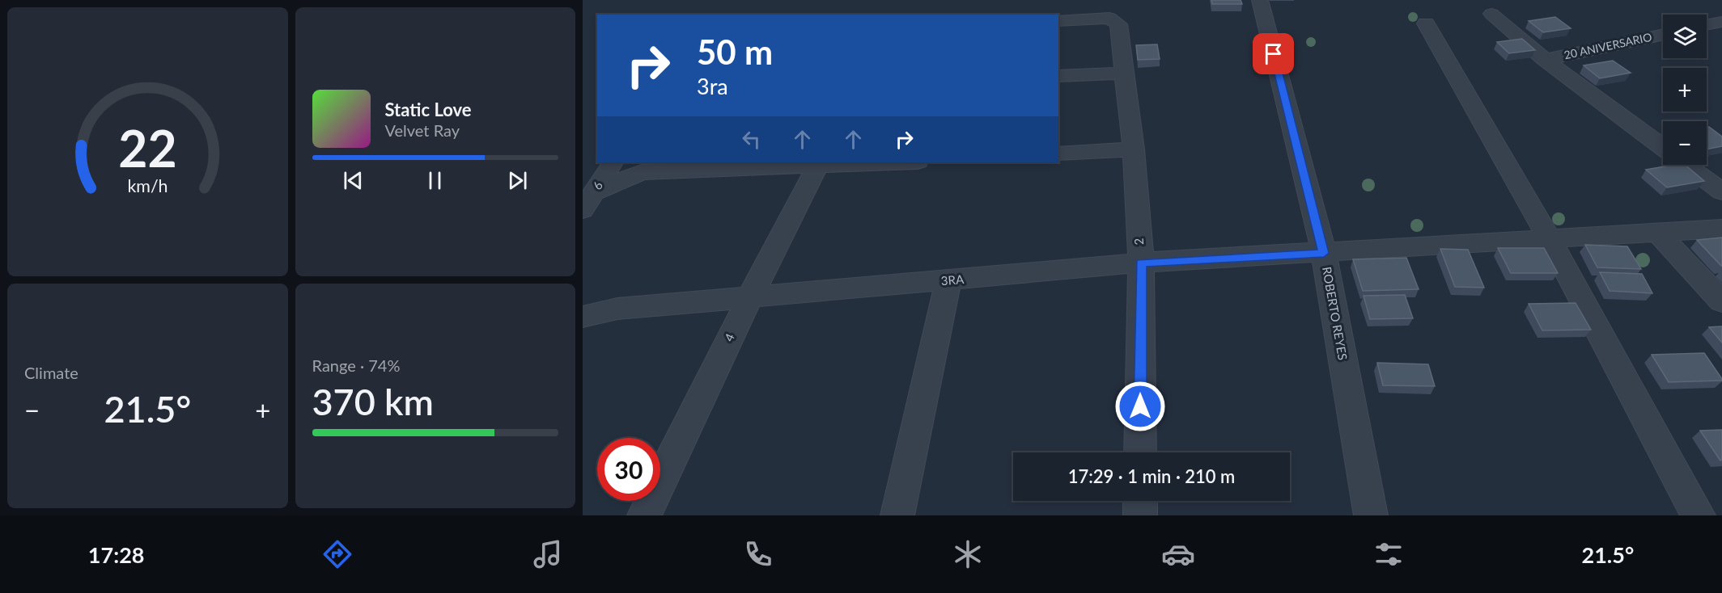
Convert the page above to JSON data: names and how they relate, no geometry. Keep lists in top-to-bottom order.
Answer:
{
  "streets": {
    "street": [
      "20 ANIVERSARIO",
      "6",
      "2",
      "3RA",
      "ROBERTO REYES",
      "4"
    ]
  },
  "crossings": [
    ["2", "3RA"],
    ["3RA", "ROBERTO REYES"],
    ["3RA", "4"]
  ],
  "page": {
    "map_buttons": ["+", "−"],
    "turn": ["50 m", "3ra"],
    "song": ["Static Love", "Velvet Ray"],
    "tile": [
      "Climate",
      ["Range · 74%", "370 km"]
    ],
    "heat": ["−", "21.5°", "+"],
    "limit": "30",
    "trip": "17:29 · 1 min · 210 m",
    "tabs": ["17:28", "21.5°"],
    "gauge": ["22", "km/h"]
  }
}
